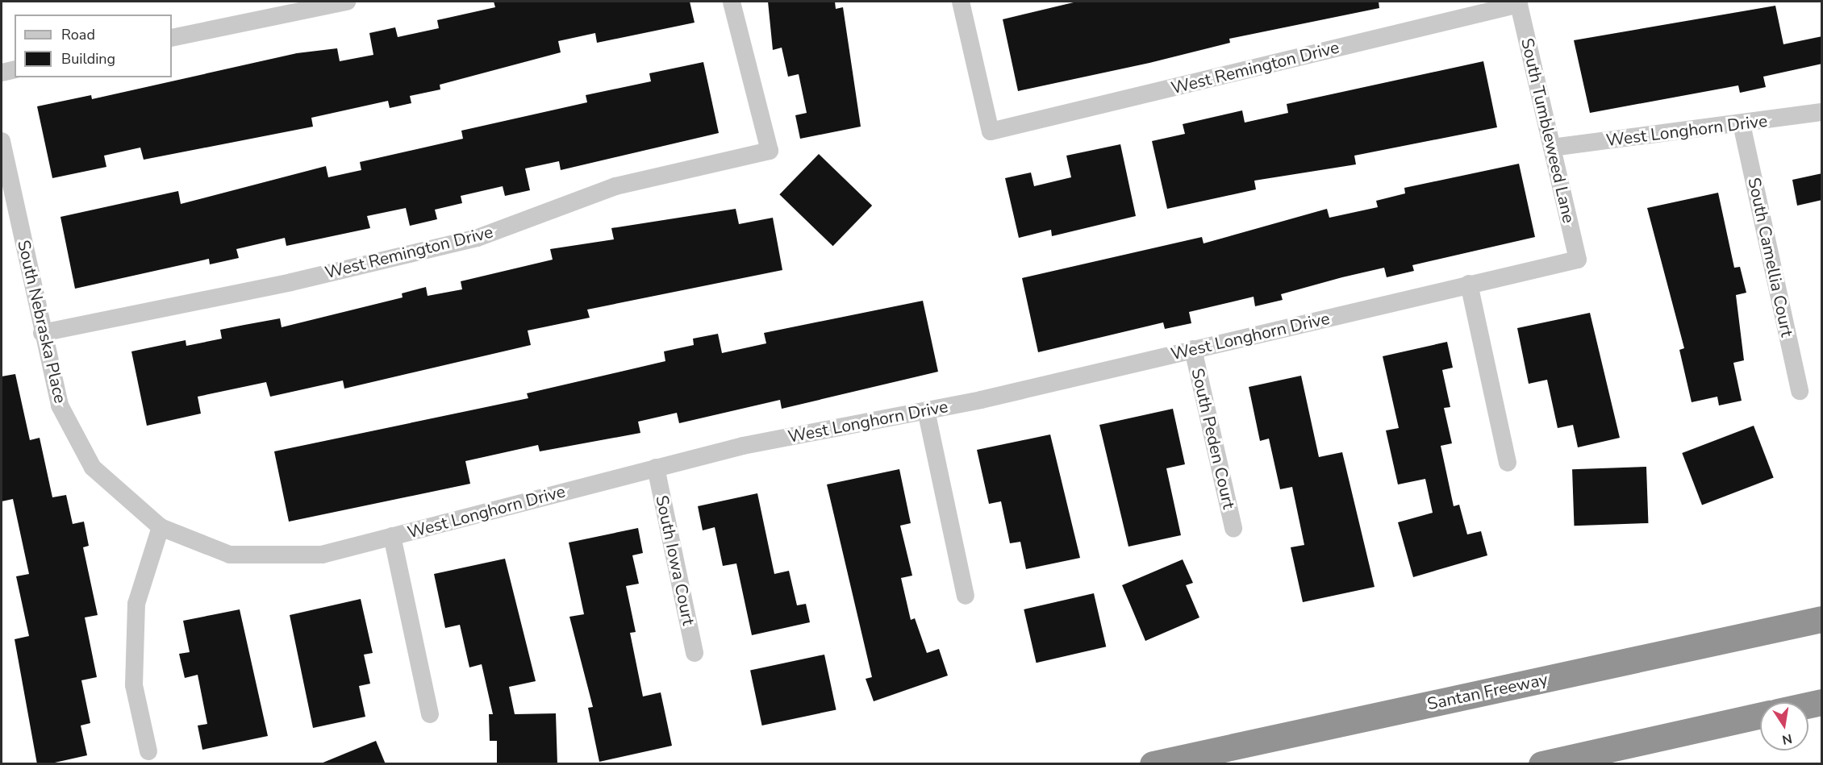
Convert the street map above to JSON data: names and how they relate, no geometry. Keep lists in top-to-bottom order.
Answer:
{
  "streets": {
    "highway": ["Santan Freeway"],
    "street": [
      "West Remington Drive",
      "South Tumbleweed Lane",
      "West Longhorn Drive",
      "South Camellia Court",
      "South Nebraska Place",
      "South Peden Court",
      "South Iowa Court"
    ]
  },
  "crossings": [
    ["West Remington Drive", "South Tumbleweed Lane"],
    ["West Remington Drive", "South Nebraska Place"],
    ["South Tumbleweed Lane", "West Longhorn Drive"],
    ["West Longhorn Drive", "South Camellia Court"],
    ["West Longhorn Drive", "South Nebraska Place"],
    ["West Longhorn Drive", "South Peden Court"],
    ["West Longhorn Drive", "South Iowa Court"]
  ],
  "legend": ["Road", "Building"],
  "north": "bottom"
}
